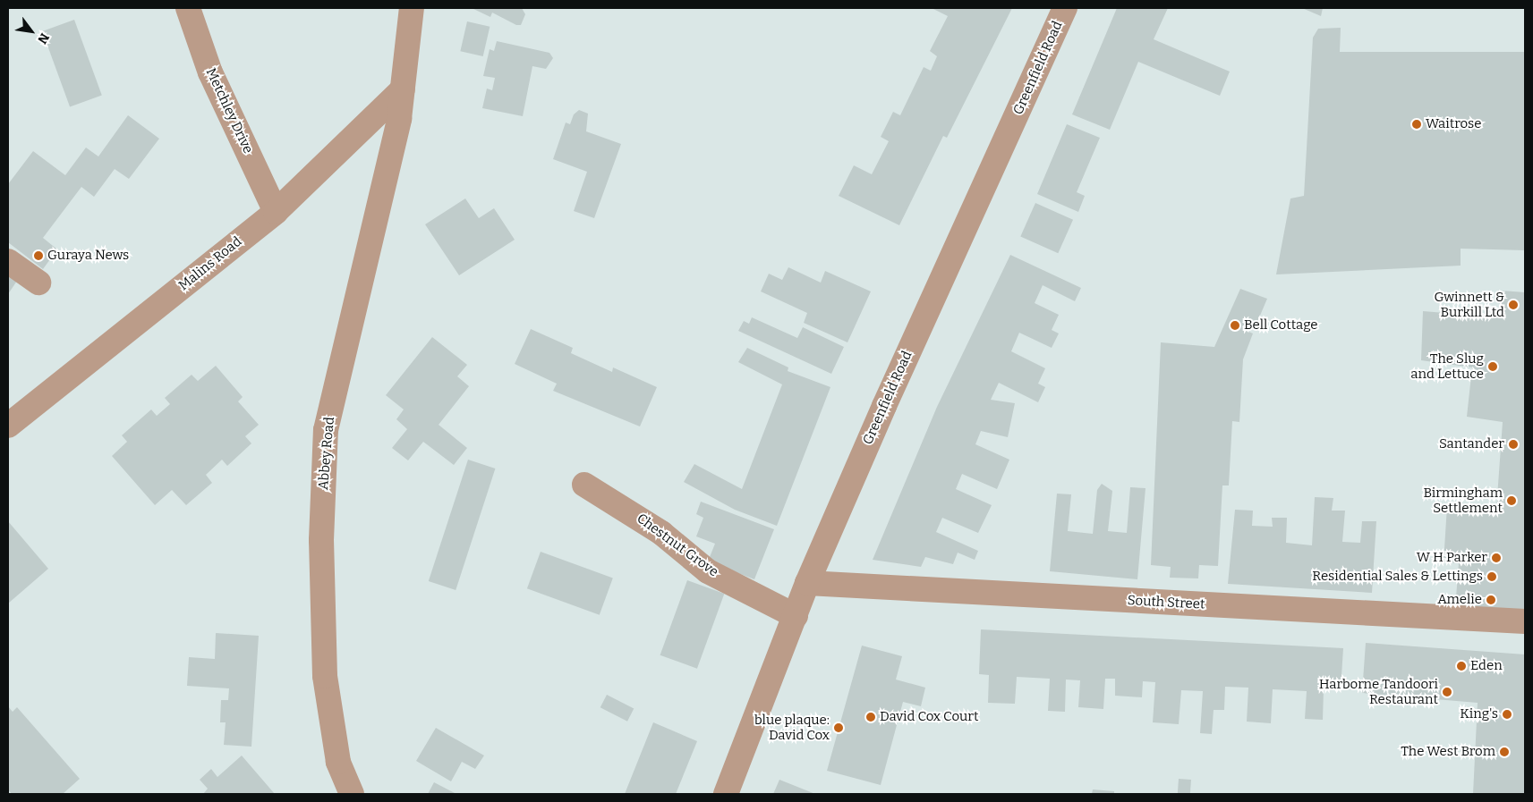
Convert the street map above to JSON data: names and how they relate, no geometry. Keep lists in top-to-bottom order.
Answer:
{
  "streets": {
    "street": [
      "Greenfield Road",
      "Metchley Drive",
      "Malins Road",
      "Abbey Road",
      "Chestnut Grove",
      "South Street"
    ]
  },
  "crossings": [
    ["Greenfield Road", "Chestnut Grove"],
    ["Greenfield Road", "South Street"],
    ["Metchley Drive", "Malins Road"],
    ["Malins Road", "Abbey Road"]
  ],
  "places": [
    "Waitrose",
    "Guraya News",
    "Gwinnett & Burkill Ltd",
    "Bell Cottage",
    "The Slug and Lettuce",
    "Santander",
    "Birmingham Settlement",
    "W H Parker",
    "Residential Sales & Lettings",
    "Amelie",
    "Eden",
    "Harborne Tandoori Restaurant",
    "King's",
    "David Cox Court",
    "blue plaque: David Cox",
    "The West Brom"
  ],
  "north": "bottom right"
}
